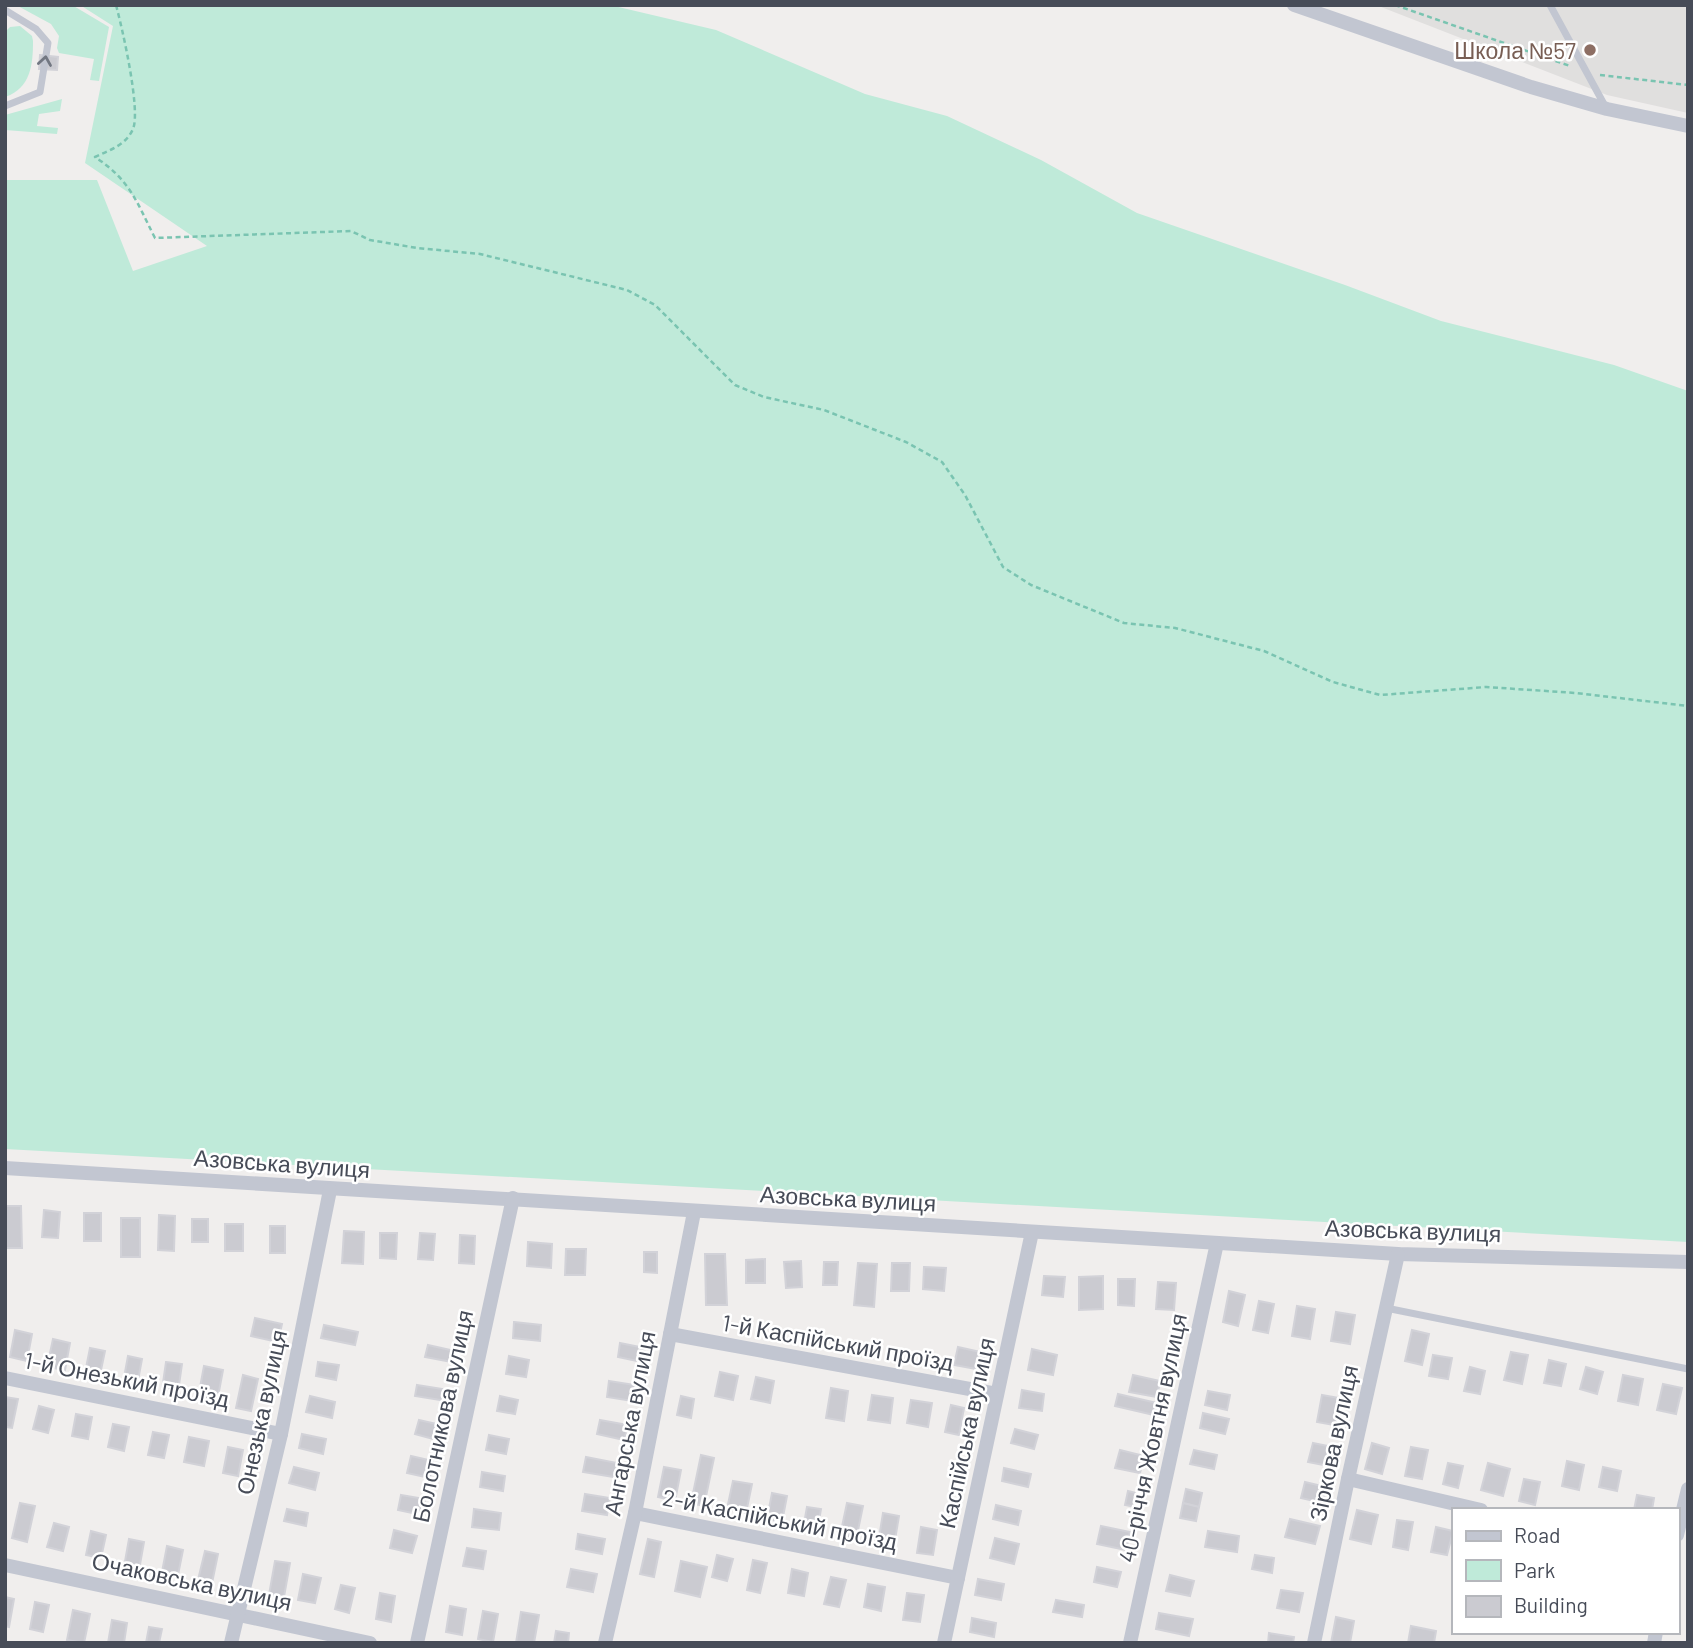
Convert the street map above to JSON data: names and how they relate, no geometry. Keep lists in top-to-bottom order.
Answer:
{
  "streets": {
    "street": [
      "Азовська вулиця",
      "1-й Каспійський проїзд",
      "1-й Онезький проїзд",
      "Онезька вулиця",
      "Болотникова вулиця",
      "Ангарська вулиця",
      "Каспійська вулиця",
      "40-річчя Жовтня вулиця",
      "Зіркова вулиця",
      "2-й Каспійський проїзд",
      "Очаковська вулиця"
    ]
  },
  "crossings": [
    ["Азовська вулиця", "Онезька вулиця"],
    ["Азовська вулиця", "Болотникова вулиця"],
    ["Азовська вулиця", "Ангарська вулиця"],
    ["Азовська вулиця", "Каспійська вулиця"],
    ["Азовська вулиця", "40-річчя Жовтня вулиця"],
    ["Азовська вулиця", "Зіркова вулиця"],
    ["1-й Каспійський проїзд", "Ангарська вулиця"],
    ["1-й Каспійський проїзд", "Каспійська вулиця"],
    ["1-й Онезький проїзд", "Онезька вулиця"],
    ["Онезька вулиця", "Очаковська вулиця"],
    ["Ангарська вулиця", "2-й Каспійський проїзд"],
    ["Каспійська вулиця", "2-й Каспійський проїзд"]
  ],
  "places": ["Школа №57"],
  "legend": ["Road", "Park", "Building"]
}
